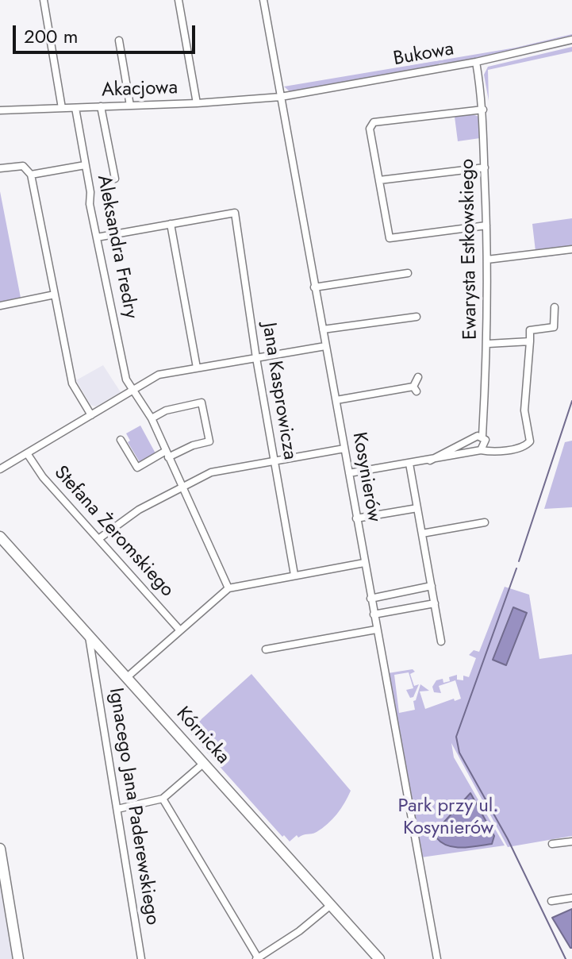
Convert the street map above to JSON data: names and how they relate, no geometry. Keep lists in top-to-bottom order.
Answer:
{
  "streets": {
    "street": [
      "Bukowa",
      "Akacjowa",
      "Aleksandra Fredry",
      "Ewarysta Estkowskiego",
      "Jana Kasprowicza",
      "Kosynierów",
      "Stefana Żeromskiego",
      "Kórnicka",
      "Ignacego Jana Paderewskiego"
    ]
  },
  "crossings": [
    ["Bukowa", "Akacjowa"],
    ["Bukowa", "Ewarysta Estkowskiego"],
    ["Bukowa", "Kosynierów"],
    ["Akacjowa", "Aleksandra Fredry"],
    ["Akacjowa", "Kosynierów"],
    ["Kórnicka", "Ignacego Jana Paderewskiego"]
  ],
  "parks": ["Park przy ul. Kosynierów"],
  "scale_bar": "200 m"
}
